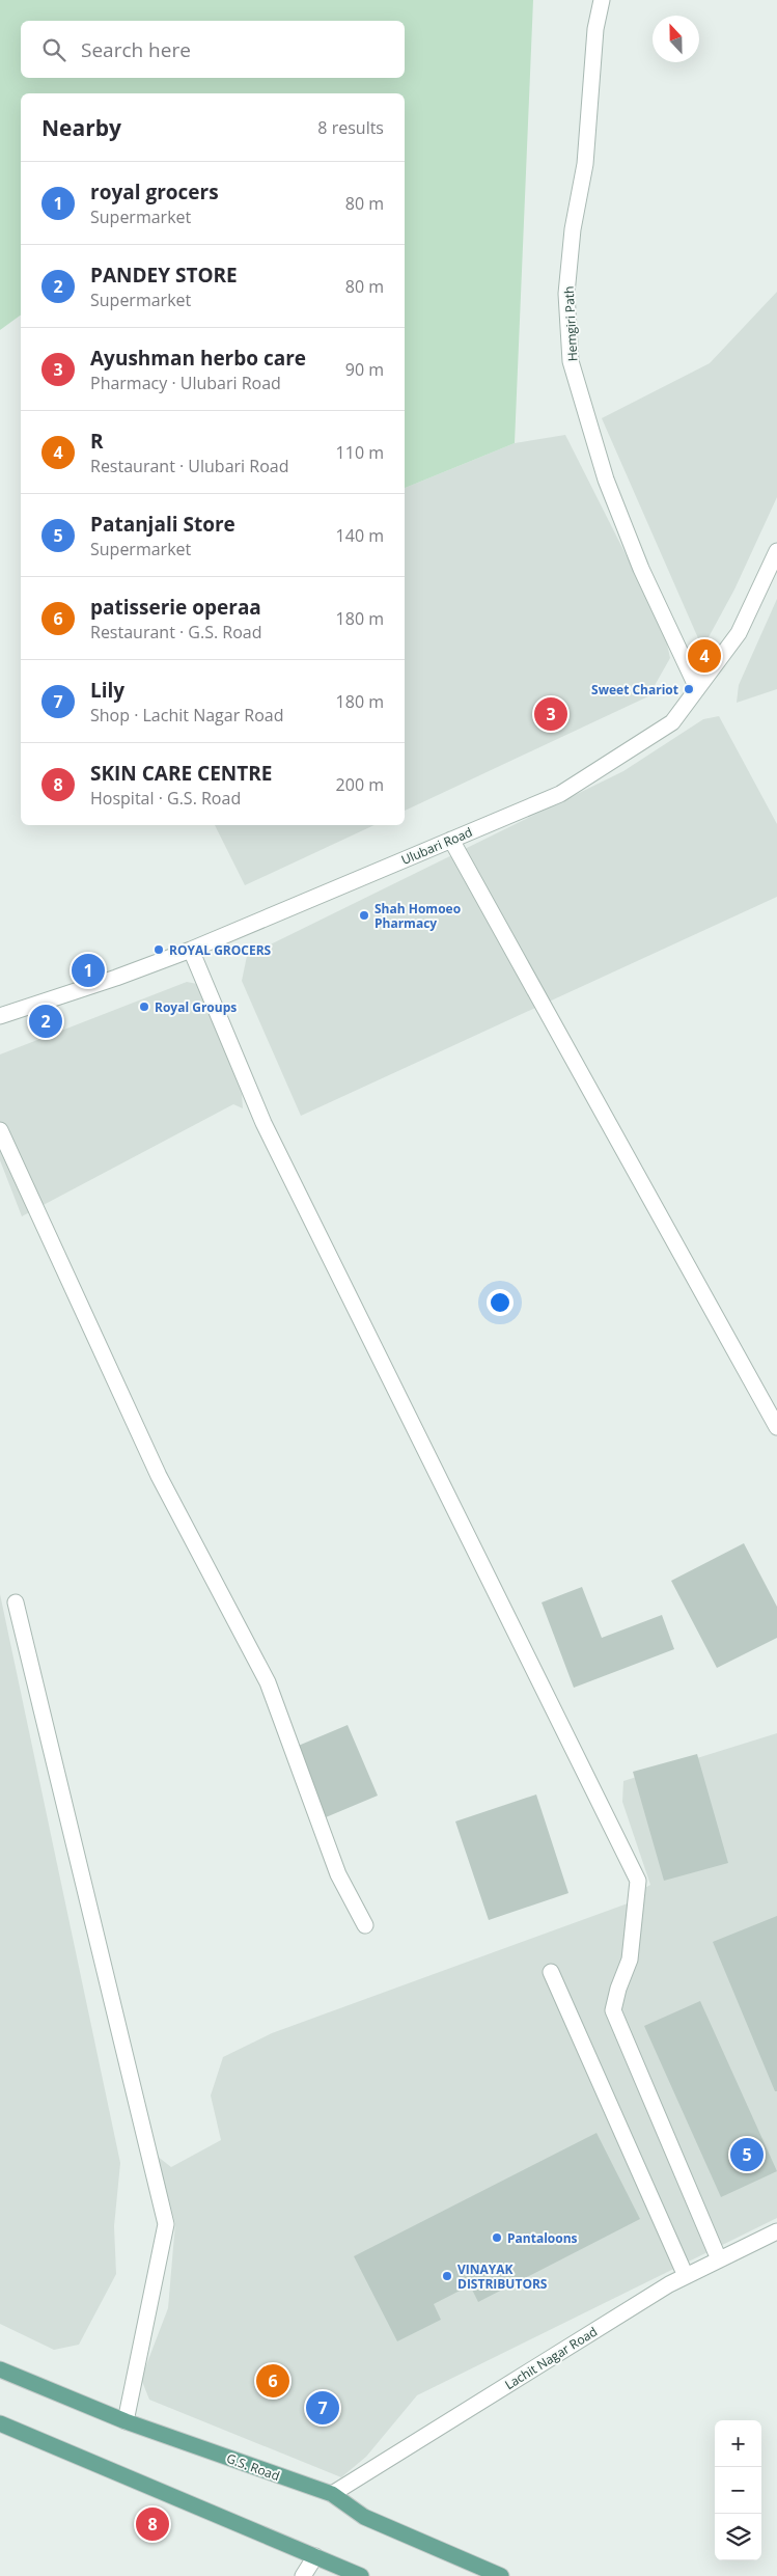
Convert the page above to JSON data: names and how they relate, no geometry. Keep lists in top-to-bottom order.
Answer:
{
  "streets": {
    "main road": ["G.S. Road"],
    "street": ["Hemgiri Path", "Ulubari Road", "Lachit Nagar Road"]
  },
  "crossings": [
    ["Hemgiri Path", "Ulubari Road"],
    ["Lachit Nagar Road", "G.S. Road"]
  ],
  "places": [
    "Sweet Chariot",
    "Shah Homoeo Pharmacy",
    "ROYAL GROCERS",
    "Royal Groups",
    "Pantaloons",
    "VINAYAK DISTRIBUTORS"
  ],
  "north": "top",
  "page": {
    "search": "Search here",
    "heading": ["Nearby", "8 results"],
    "list": [
      {
        "mark": "1",
        "name": "royal grocers",
        "note": "Supermarket",
        "value": "80 m"
      },
      {
        "mark": "2",
        "name": "PANDEY STORE",
        "note": "Supermarket",
        "value": "80 m"
      },
      {
        "mark": "3",
        "name": "Ayushman herbo care",
        "note": "Pharmacy · Ulubari Road",
        "value": "90 m"
      },
      {
        "mark": "4",
        "name": "R",
        "note": "Restaurant · Ulubari Road",
        "value": "110 m"
      },
      {
        "mark": "5",
        "name": "Patanjali Store",
        "note": "Supermarket",
        "value": "140 m"
      },
      {
        "mark": "6",
        "name": "patisserie operaa",
        "note": "Restaurant · G.S. Road",
        "value": "180 m"
      },
      {
        "mark": "7",
        "name": "Lily",
        "note": "Shop · Lachit Nagar Road",
        "value": "180 m"
      },
      {
        "mark": "8",
        "name": "SKIN CARE CENTRE",
        "note": "Hospital · G.S. Road",
        "value": "200 m"
      }
    ],
    "pins": [
      "4",
      "3",
      "1",
      "2",
      "5",
      "6",
      "7",
      "8"
    ],
    "map_buttons": ["+", "−"]
  }
}
